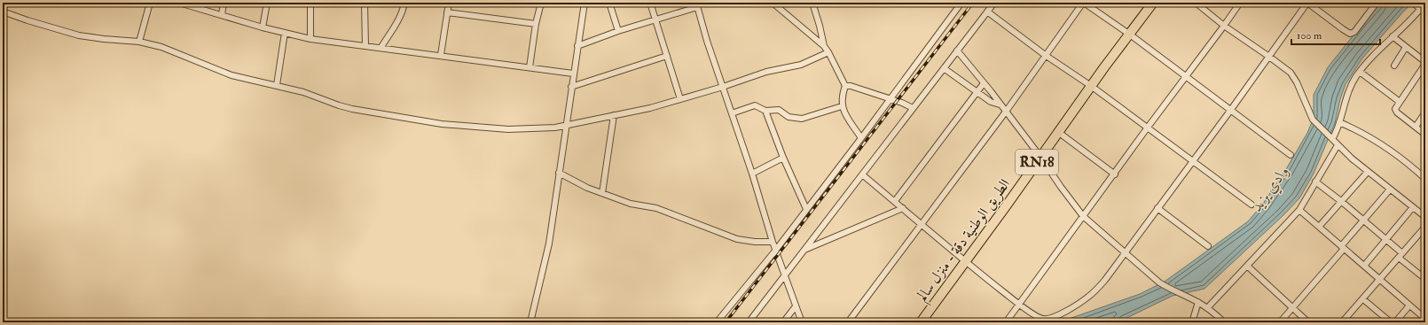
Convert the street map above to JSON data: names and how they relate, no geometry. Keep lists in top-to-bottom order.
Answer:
{
  "streets": {
    "main road": ["RN18", "الطريق الوطنية دقة - منزل سالم"]
  },
  "water": ["وادي يزيد"],
  "scale_bar": "100 m"
}
